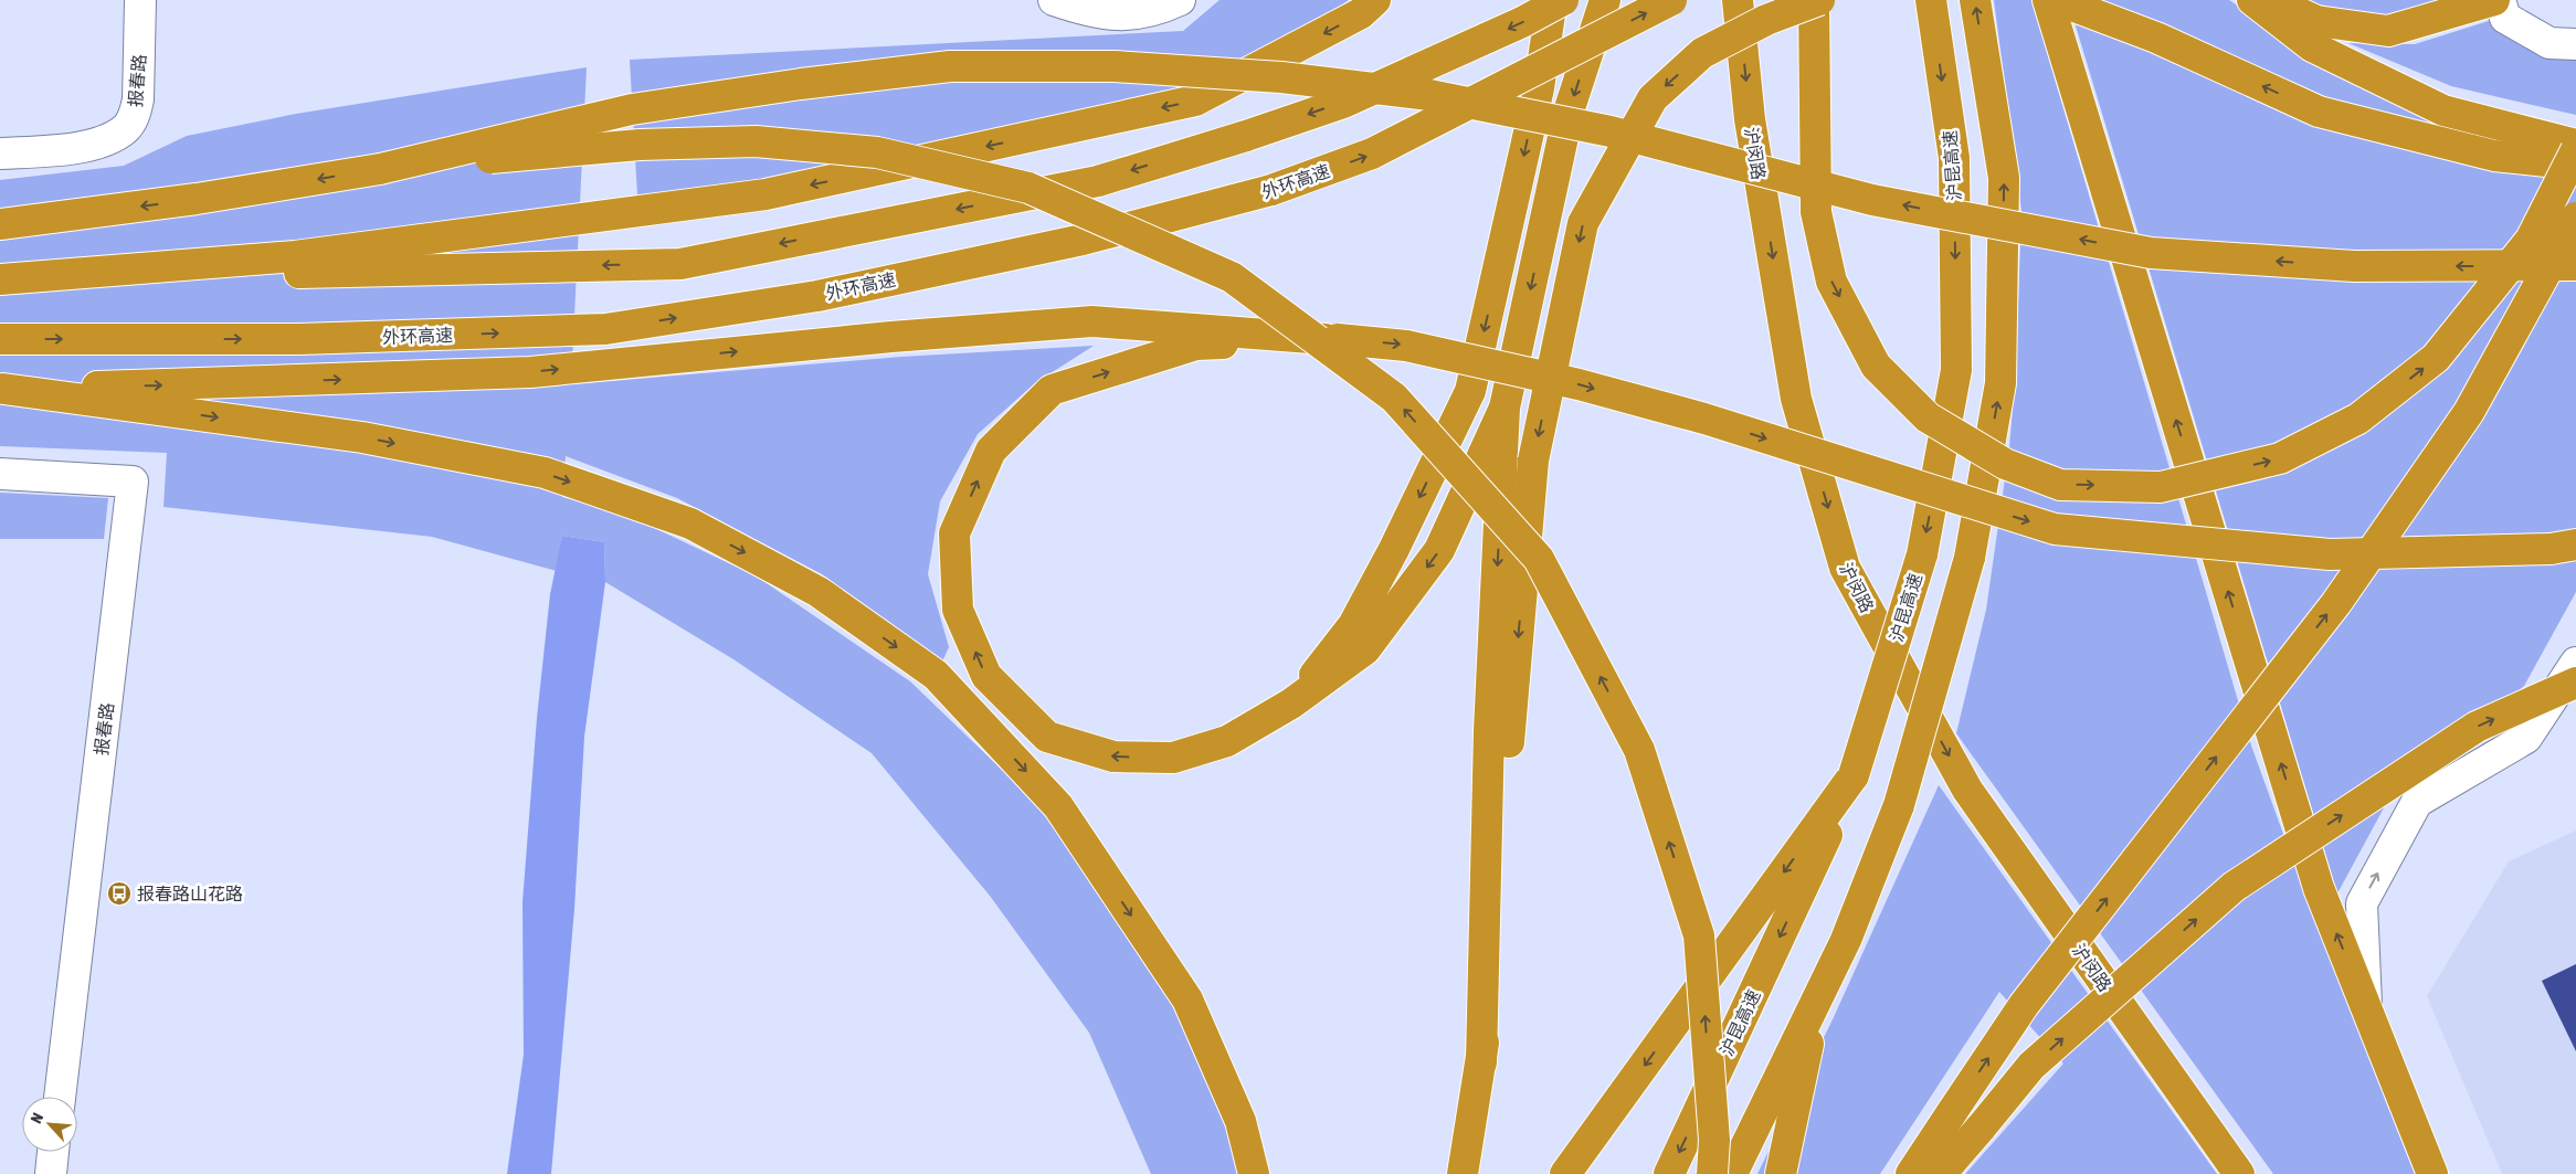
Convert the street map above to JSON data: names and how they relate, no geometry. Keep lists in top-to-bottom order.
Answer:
{
  "streets": {
    "highway": ["沪闵路", "沪昆高速", "外环高速"],
    "street": ["报春路"]
  },
  "one_way": ["沪闵路"],
  "places": {
    "bus stop": ["报春路山花路"]
  },
  "north": "top left"
}
